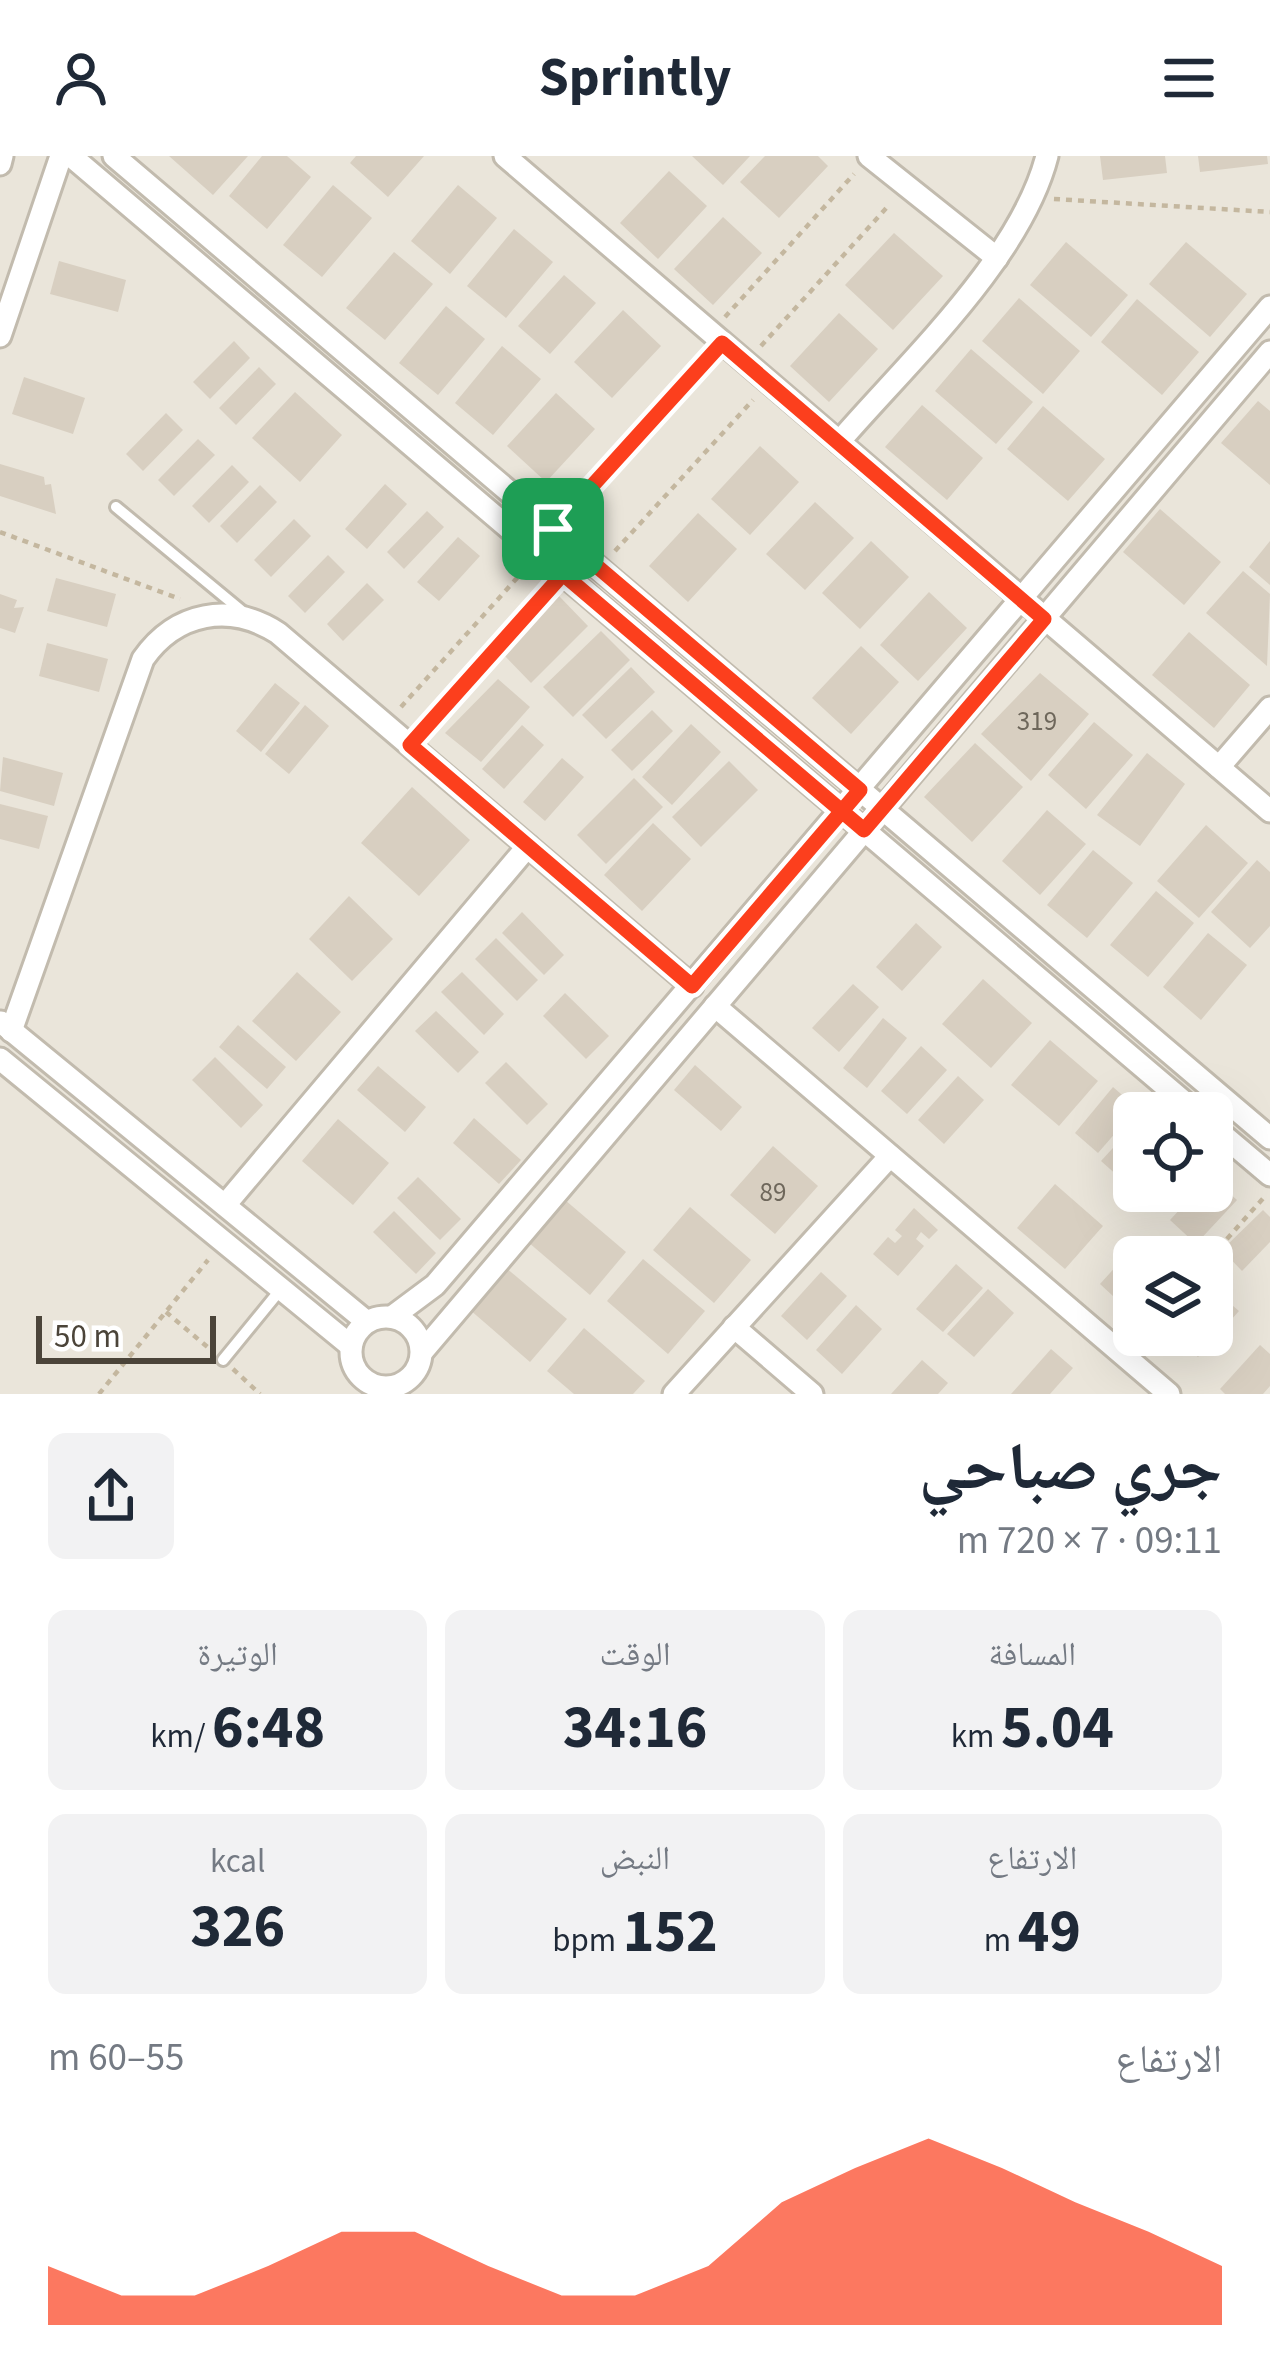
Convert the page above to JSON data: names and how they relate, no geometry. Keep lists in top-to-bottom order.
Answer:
{
  "house_numbers": ["319", "89"],
  "scale_bar": "50 m",
  "page": {
    "header": "Sprintly",
    "scale": "50 m",
    "heading": ["جري صباحي", "09:11 · 7 × 720 m"],
    "stats": [
      ["المسافة", "5.04 km"],
      ["الوقت", "34:16"],
      ["الوتيرة", "6:48 /km"],
      ["الارتفاع", "49 m"],
      ["النبض", "152 bpm"],
      ["kcal", "326"]
    ],
    "chart": ["الارتفاع", "55–60 m"]
  }
}
